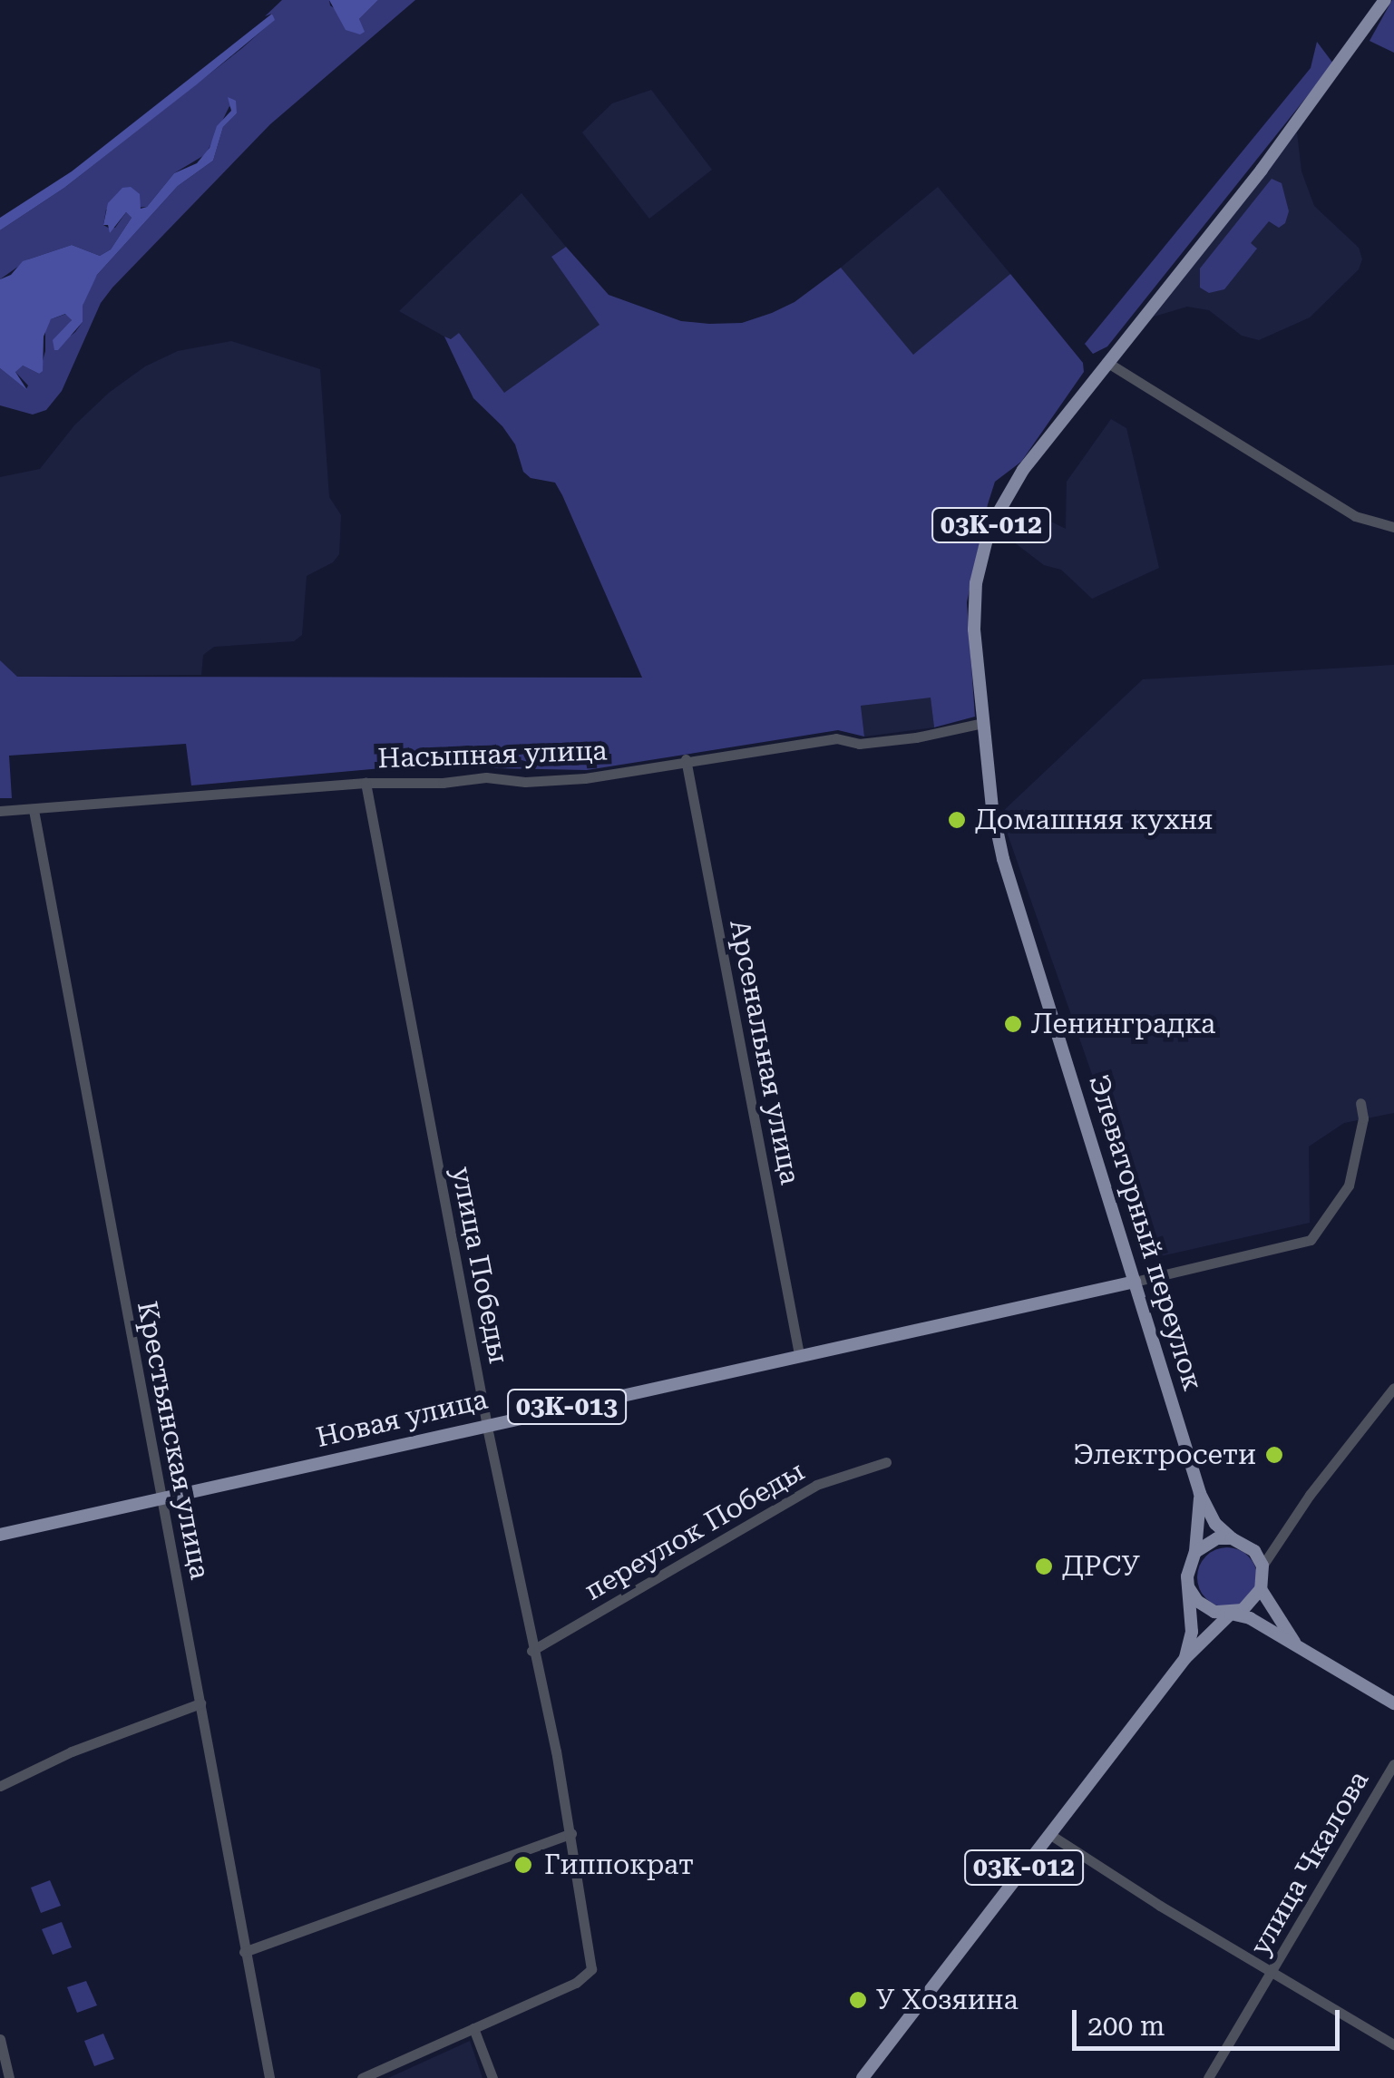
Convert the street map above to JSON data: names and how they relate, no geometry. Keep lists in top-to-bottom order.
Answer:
{
  "streets": {
    "main road": [
      "03К-012",
      "Элеваторный переулок",
      "03К-013",
      "Новая улица"
    ],
    "street": [
      "Насыпная улица",
      "Арсенальная улица",
      "улица Победы",
      "Крестьянская улица",
      "переулок Победы",
      "улица Чкалова"
    ]
  },
  "crossings": [
    ["03К-012", "Насыпная улица"],
    ["03К-012", "Элеваторный переулок"],
    ["Насыпная улица", "Арсенальная улица"],
    ["Насыпная улица", "Элеваторный переулок"],
    ["Насыпная улица", "улица Победы"],
    ["Насыпная улица", "Крестьянская улица"],
    ["Арсенальная улица", "Новая улица"],
    ["Элеваторный переулок", "Новая улица"],
    ["улица Победы", "Новая улица"],
    ["улица Победы", "переулок Победы"],
    ["Новая улица", "Крестьянская улица"]
  ],
  "places": [
    "Домашняя кухня",
    "Ленинградка",
    "Электросети",
    "ДРСУ",
    "Гиппократ",
    "У Хозяина"
  ],
  "scale_bar": "200 m"
}
